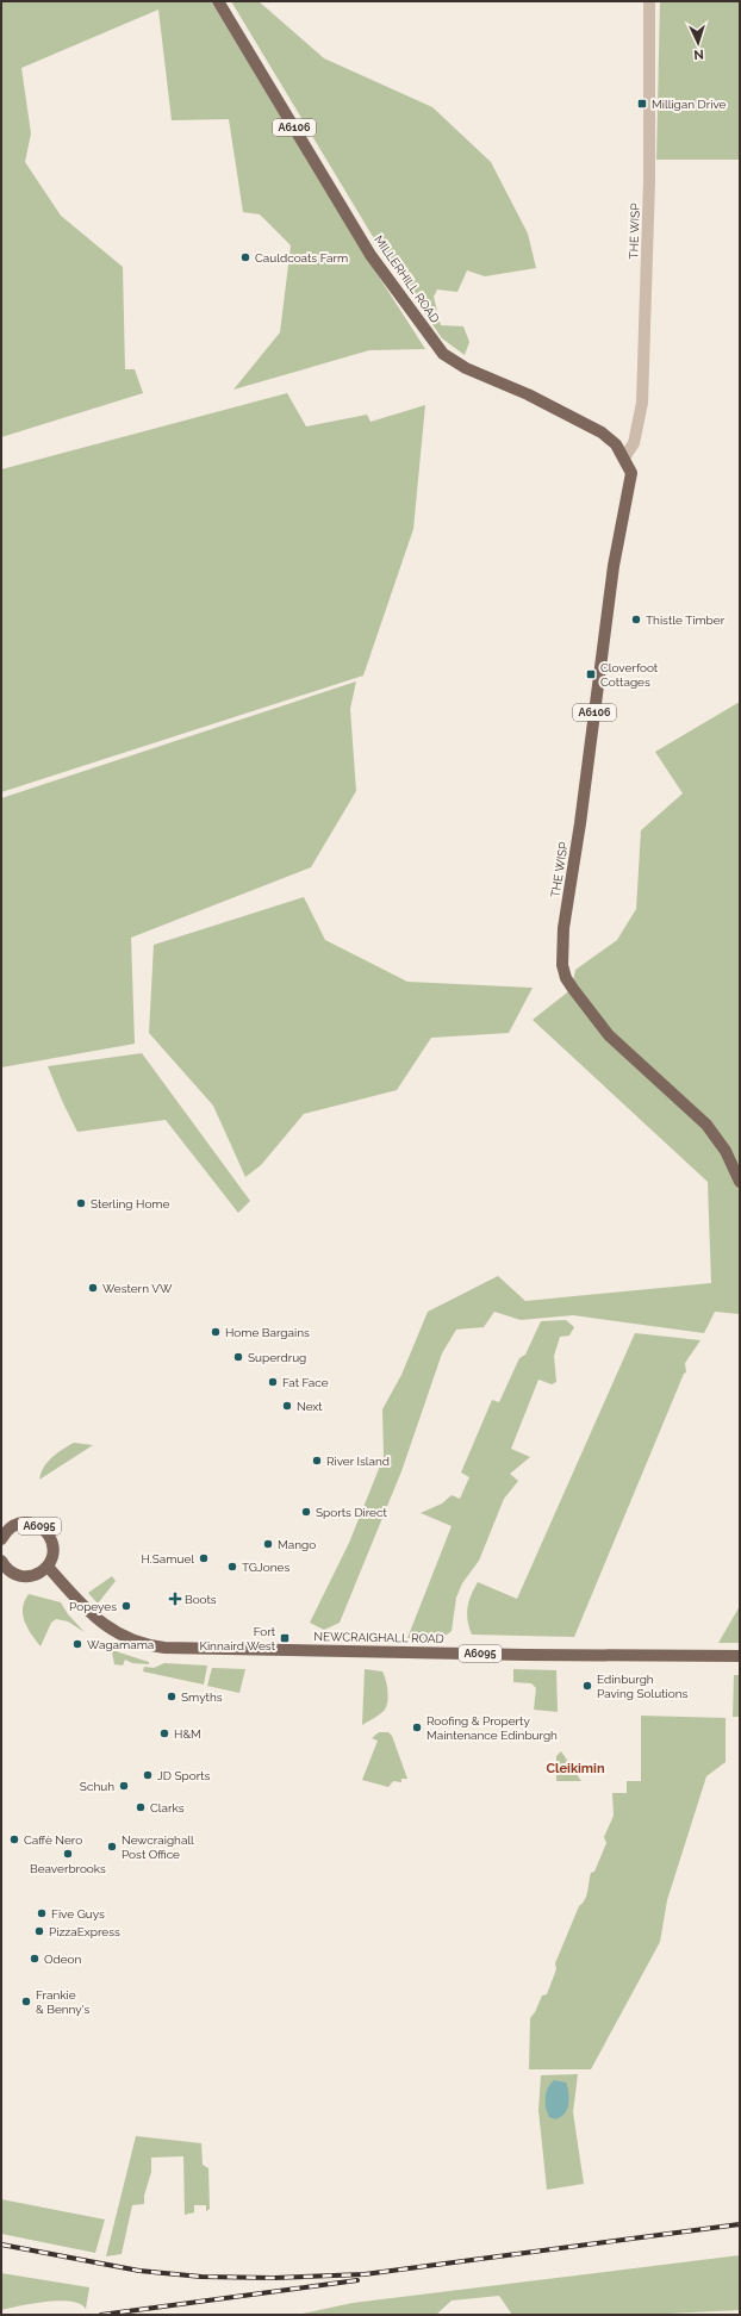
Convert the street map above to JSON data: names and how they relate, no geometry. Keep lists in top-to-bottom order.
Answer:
{
  "streets": {
    "main road": [
      "A6106",
      "THE WISP",
      "MILLERHILL ROAD",
      "A6095",
      "NEWCRAIGHALL ROAD"
    ]
  },
  "crossings": [
    ["THE WISP", "MILLERHILL ROAD"],
    ["A6095", "NEWCRAIGHALL ROAD"]
  ],
  "districts": ["Cleikimin"],
  "places": {
    "transit": ["Milligan Drive", "Cloverfoot Cottages", "Fort Kinnaird West"],
    "other": [
      "Cauldcoats Farm",
      "Thistle Timber",
      "Sterling Home",
      "Western VW",
      "Home Bargains",
      "Superdrug",
      "Fat Face",
      "Next",
      "River Island",
      "Sports Direct",
      "Mango",
      "H.Samuel",
      "TGJones",
      "Popeyes",
      "Wagamama",
      "Edinburgh Paving Solutions",
      "Smyths",
      "Roofing & Property Maintenance Edinburgh",
      "H&M",
      "JD Sports",
      "Schuh",
      "Clarks",
      "Caffè Nero",
      "Newcraighall Post Office",
      "Beaverbrooks",
      "Five Guys",
      "PizzaExpress",
      "Odeon",
      "Frankie & Benny's"
    ],
    "health": ["Boots"]
  },
  "north": "bottom"
}
